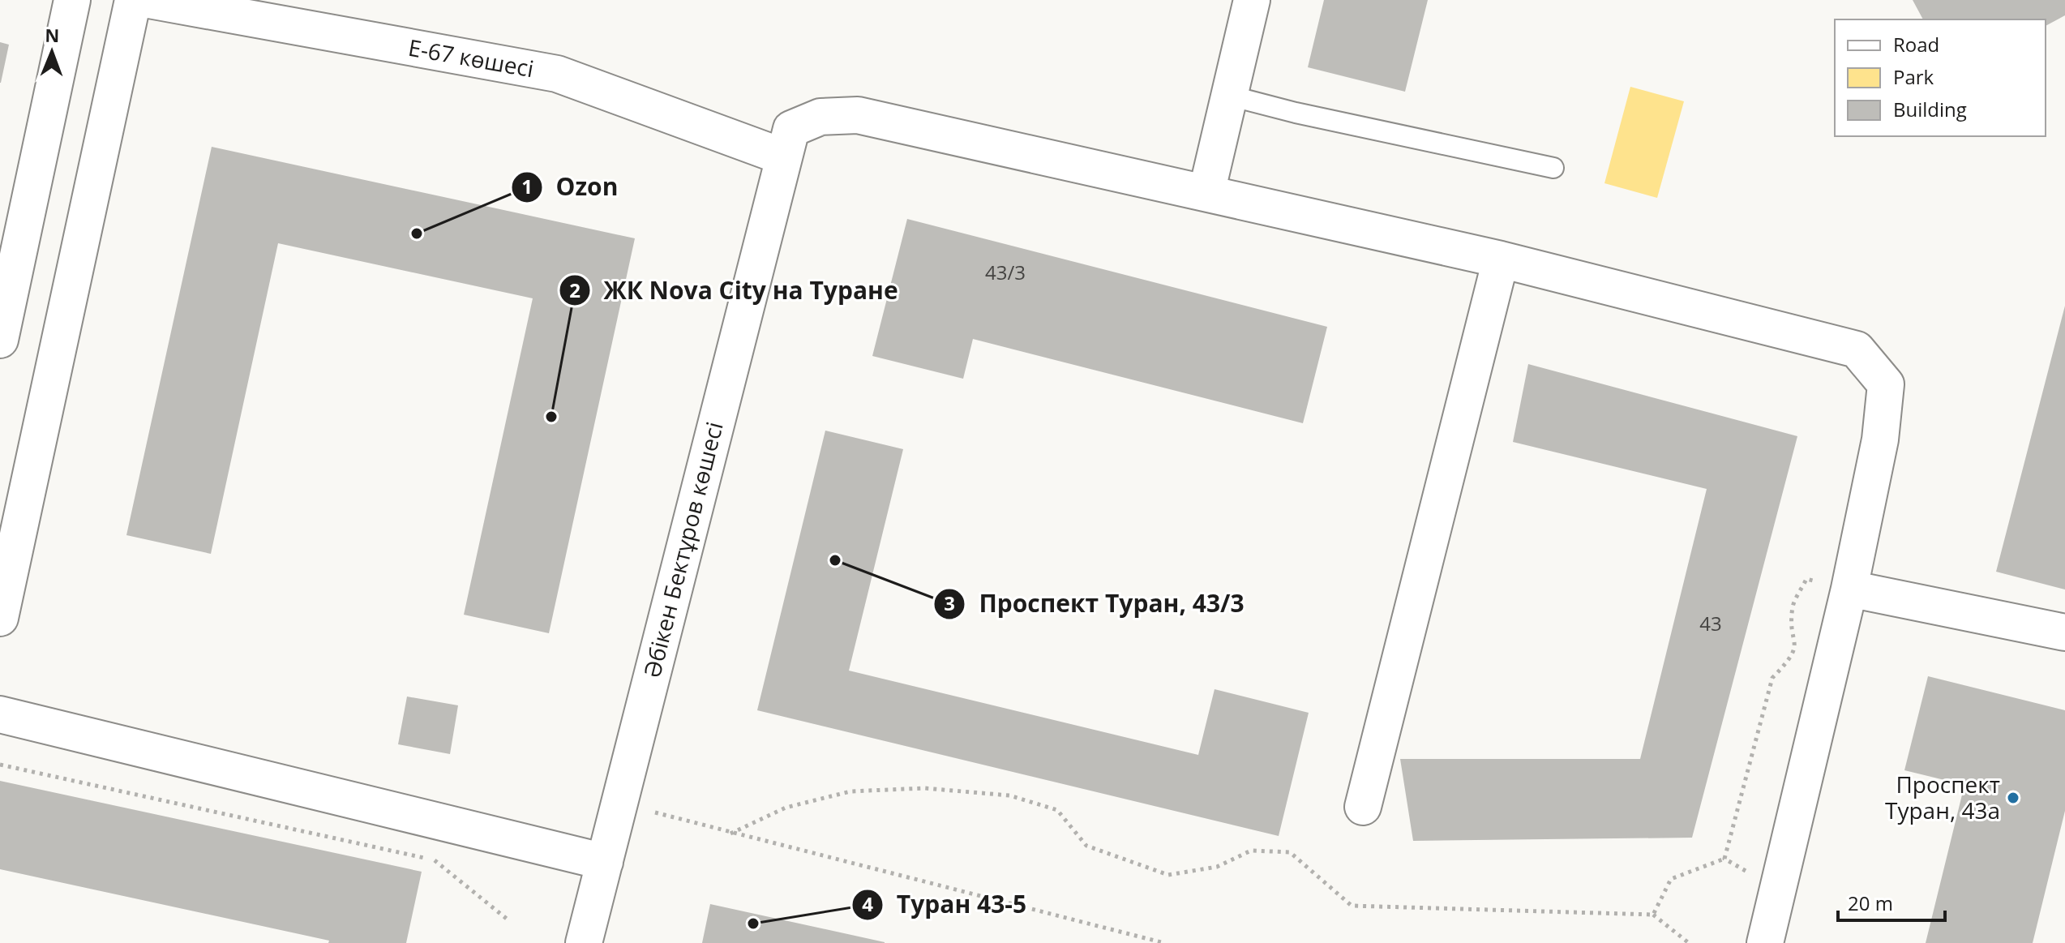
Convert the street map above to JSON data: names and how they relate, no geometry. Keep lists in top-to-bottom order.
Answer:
{
  "streets": {
    "street": ["Е-67 көшесі", "Әбікен Бектұров көшесі"]
  },
  "crossings": [
    ["Е-67 көшесі", "Әбікен Бектұров көшесі"]
  ],
  "places": [
    "Ozon",
    "ЖК Nova City на Туране",
    "Проспект Туран, 43/3",
    "Проспект Туран, 43а",
    "Туран 43-5"
  ],
  "house_numbers": ["43/3", "43"],
  "legend": ["Road", "Park", "Building"],
  "scale_bar": "20 m",
  "north": "top"
}
